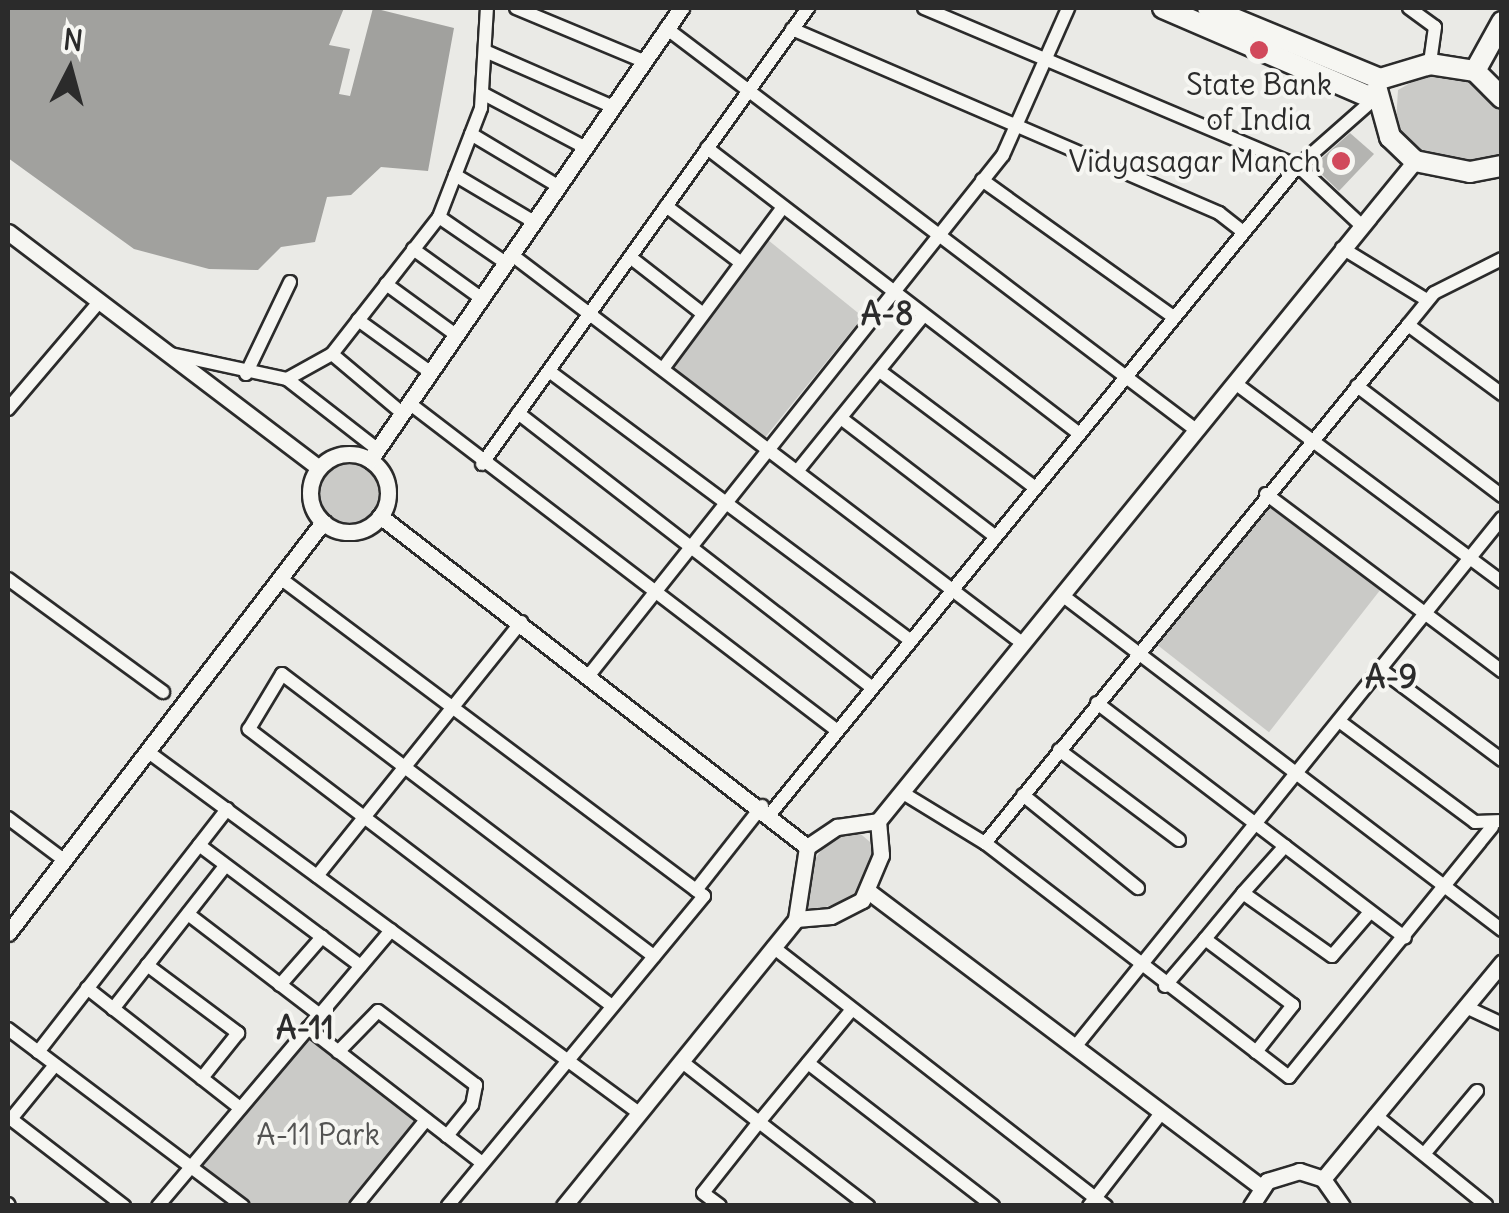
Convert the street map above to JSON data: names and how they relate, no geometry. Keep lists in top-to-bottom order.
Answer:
{
  "districts": ["A-8", "A-9", "A-11"],
  "parks": ["A-11 Park"],
  "places": ["State Bank of India", "Vidyasagar Manch"],
  "north": "top"
}
